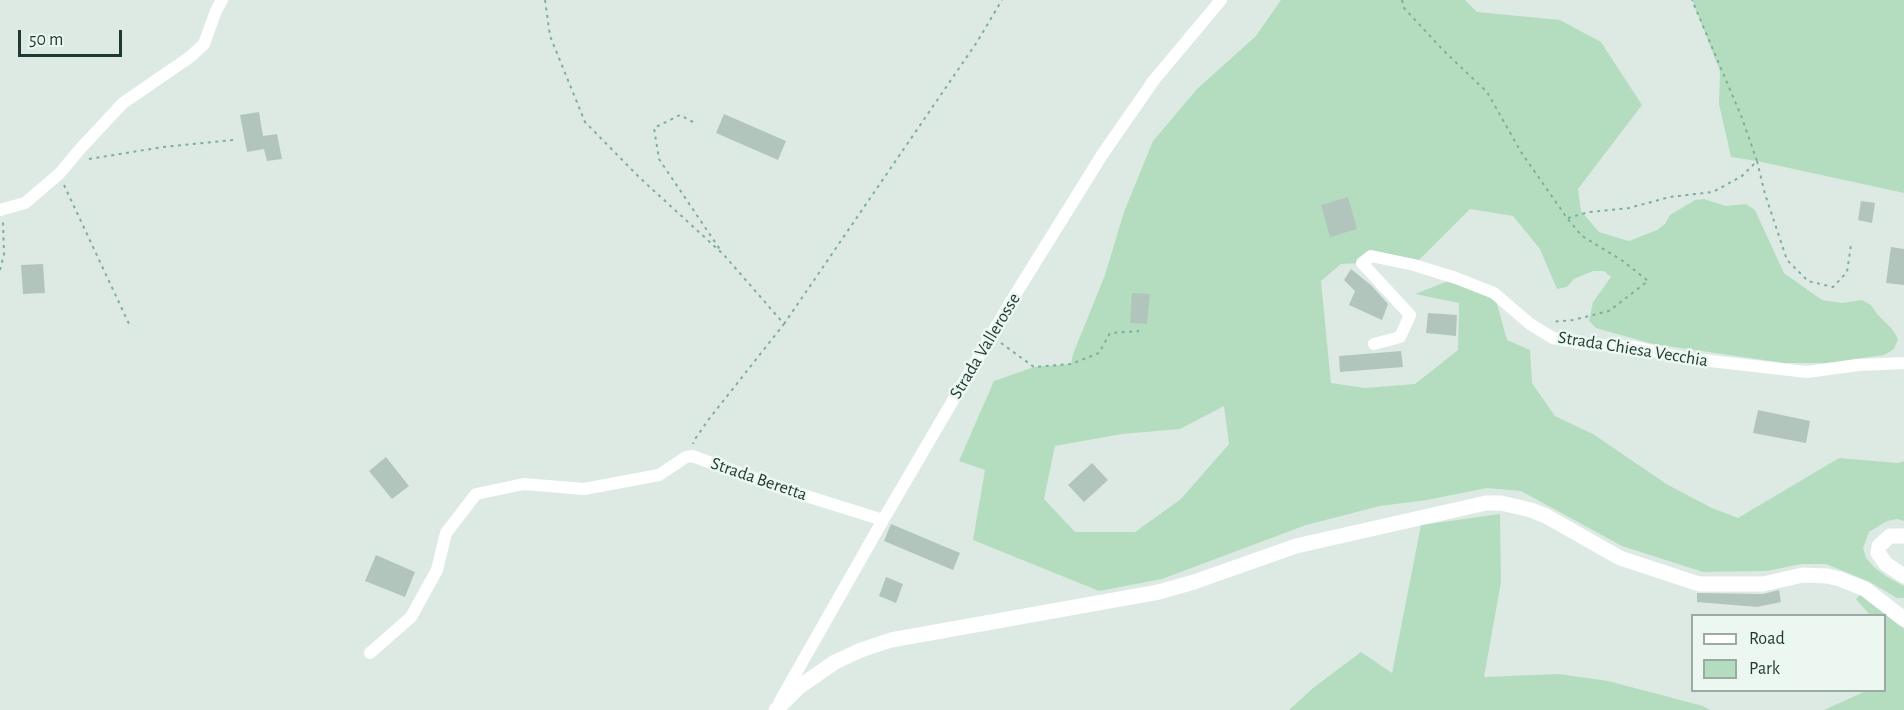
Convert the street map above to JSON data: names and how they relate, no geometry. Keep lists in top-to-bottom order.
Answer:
{
  "streets": {
    "street": ["Strada Vallerosse", "Strada Chiesa Vecchia", "Strada Beretta"]
  },
  "crossings": [
    ["Strada Vallerosse", "Strada Beretta"]
  ],
  "legend": ["Road", "Park"],
  "scale_bar": "50 m"
}
